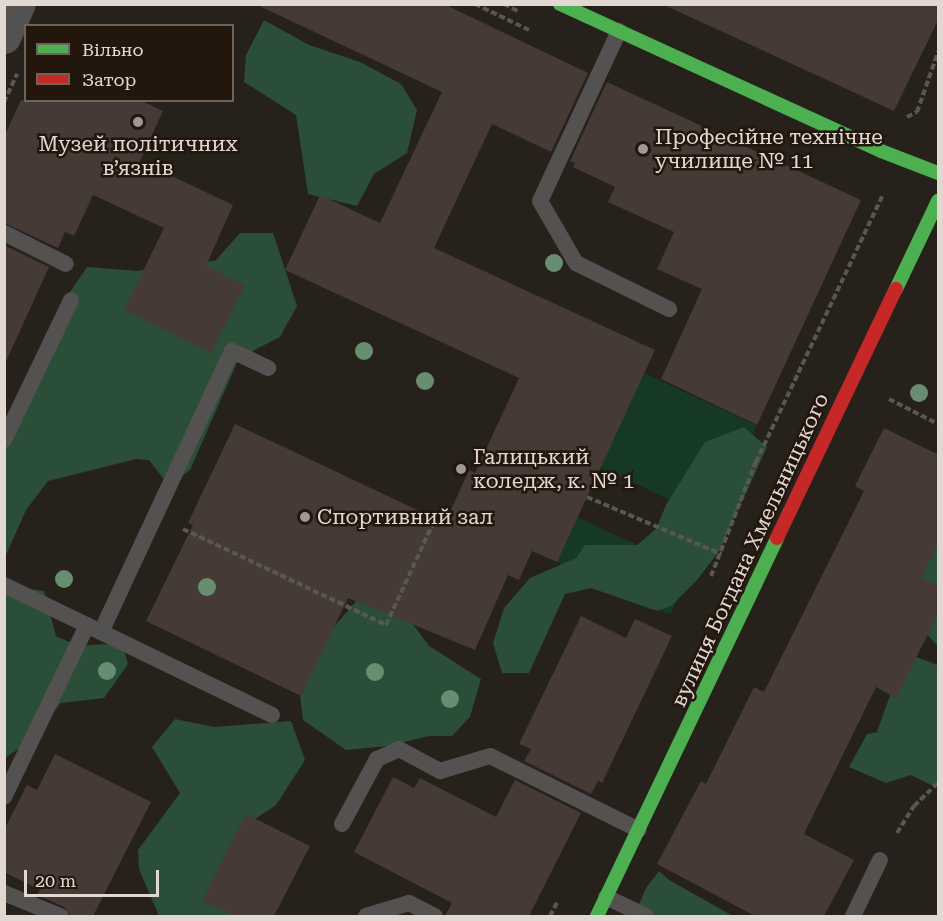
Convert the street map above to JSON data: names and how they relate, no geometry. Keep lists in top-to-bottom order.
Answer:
{
  "streets": {
    "main road": ["вулиця Богдана Хмельницького"]
  },
  "places": [
    "Музей політичних в’язнів",
    "Професійне технічне училище № 11",
    "Галицький коледж, к. № 1",
    "Спортивний зал"
  ],
  "legend": ["Вільно", "Затор"],
  "scale_bar": "20 m"
}
